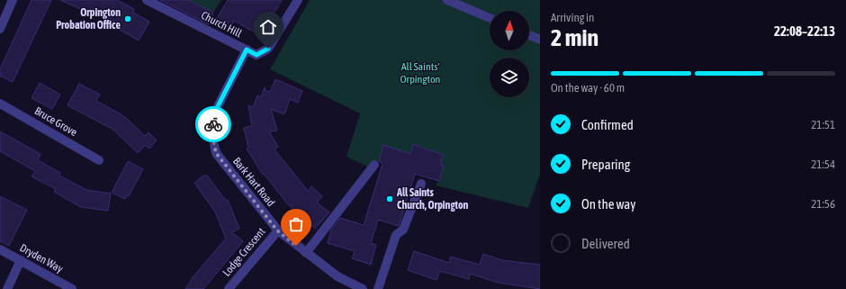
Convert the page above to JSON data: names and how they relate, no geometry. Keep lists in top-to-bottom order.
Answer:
{
  "streets": {
    "street": [
      "Church Hill",
      "Bruce Grove",
      "Bark Hart Road",
      "Lodge Crescent",
      "Dryden Way"
    ]
  },
  "crossings": [
    ["Church Hill", "Bark Hart Road"],
    ["Bark Hart Road", "Lodge Crescent"]
  ],
  "parks": ["All Saints' Orpington"],
  "places": ["Orpington Probation Office", "All Saints Church, Orpington"],
  "north": "top",
  "page": {
    "heading": ["2 min", "Arriving in", "22:08–22:13"],
    "bar": "On the way · 60 m",
    "list": [
      ["Confirmed", "21:51"],
      ["Preparing", "21:54"],
      ["On the way", "21:56"],
      "Delivered"
    ]
  }
}
